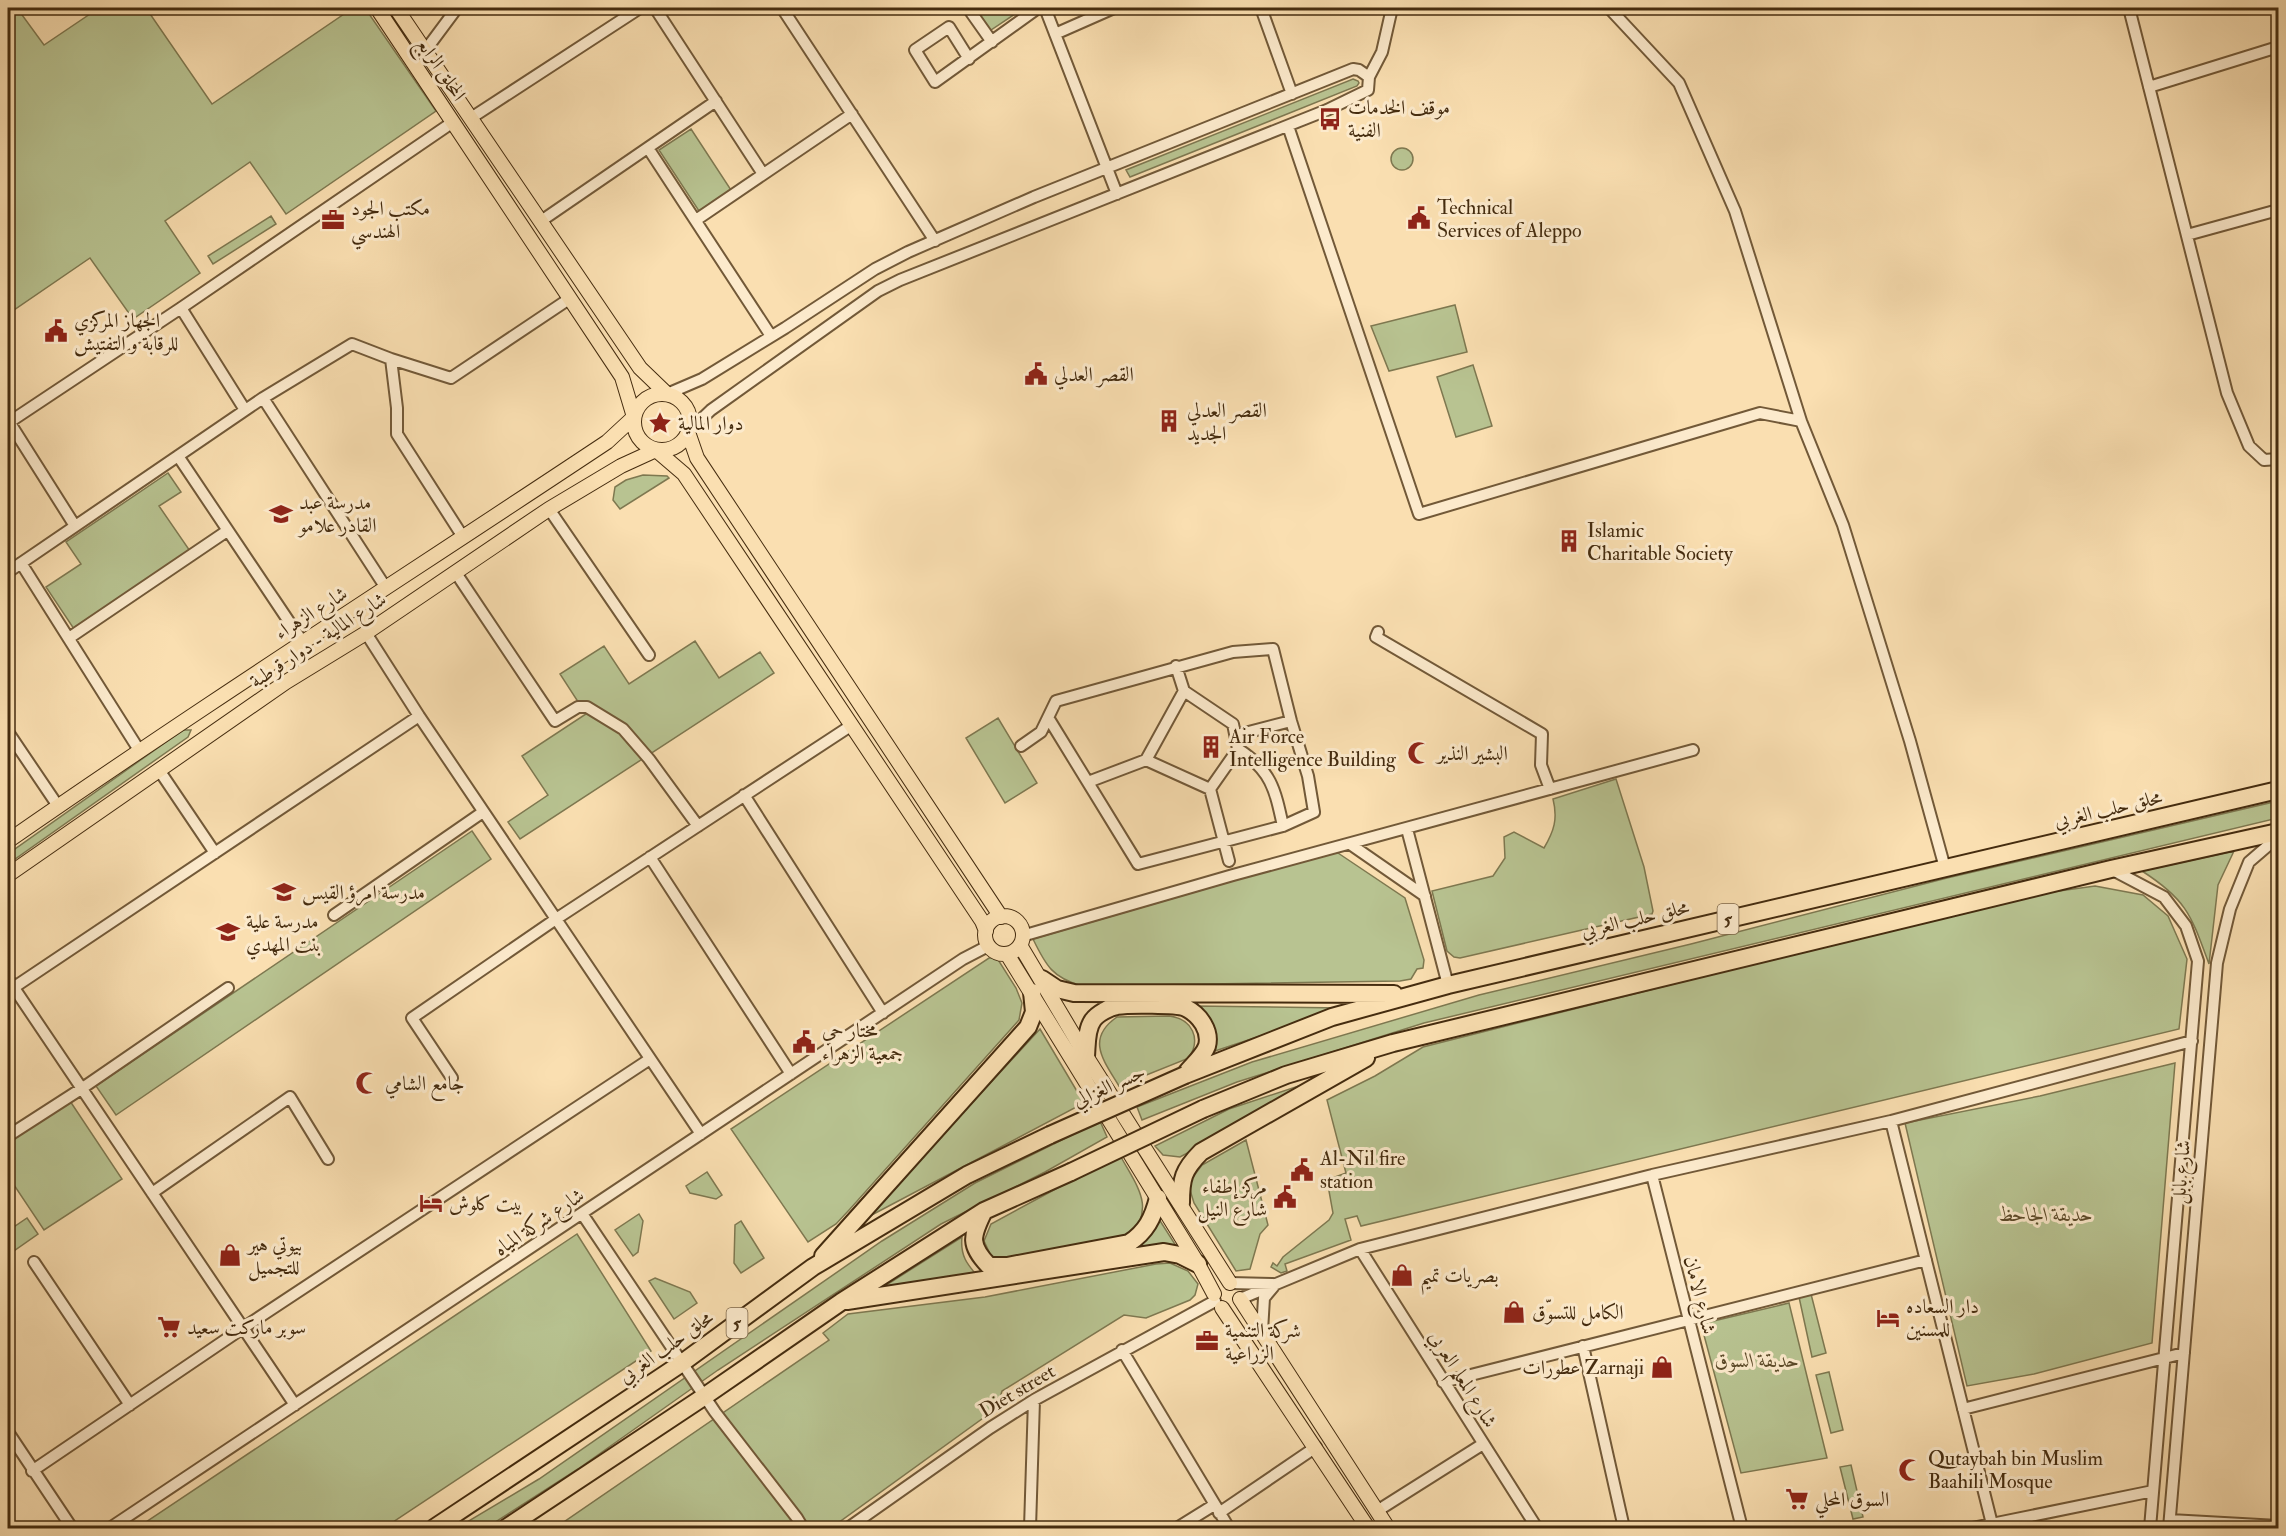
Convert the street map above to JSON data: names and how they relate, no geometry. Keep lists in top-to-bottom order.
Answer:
{
  "streets": {
    "highway": ["محلق حلب الغربي", "5", "جسر الغزالي"],
    "main road": ["المحلق الرابع", "شارع الزهراء", "شارع المالية - دوار قرطبة"],
    "street": [
      "شارع بابل",
      "شارع شركة المياه",
      "شارع الامان",
      "شارع المعلم العربي",
      "Diet street"
    ]
  },
  "crossings": [
    ["المحلق الرابع", "شارع الزهراء"],
    ["المحلق الرابع", "شارع المالية - دوار قرطبة"],
    ["شارع الزهراء", "شارع المالية - دوار قرطبة"],
    ["محلق حلب الغربي", "جسر الغزالي"]
  ],
  "parks": ["حديقة الجاحظ", "حديقة السوق"],
  "places": {
    "bus stop": ["موقف الخدمات الفنية"],
    "public building": [
      "Technical Services of Aleppo",
      "الجهاز المركزي للرقابة و التفتيش",
      "القصر العدلي",
      "مختار حي جمعية الزهراء",
      "Al-Nil fire station",
      "مركز إطفاء شارع النيل"
    ],
    "office": ["مكتب الجود الهندسي", "شركة التنمية الزراعية"],
    "building": ["القصر العدلي الجديد", "Islamic Charitable Society", "Air Force Intelligence Building"],
    "place": ["دوار المالية"],
    "school or university": ["مدرسة عبد القادر علامو", "مدرسة امرؤ القيس", "مدرسة علية بنت المهدي"],
    "mosque": ["البشير النذير", "جامع الشامي", "Qutaybah bin Muslim Baahili Mosque"],
    "hotel": ["بيت كلوش", "دار السعاده للمسنين"],
    "shop": [
      "بيوتي هير للتجميل",
      "بصريات تميم",
      "الكامل للتسوّق",
      "عطورات Zarnaji"
    ],
    "supermarket": ["سوبر ماركت سعيد", "السوق المحلي"]
  }
}
